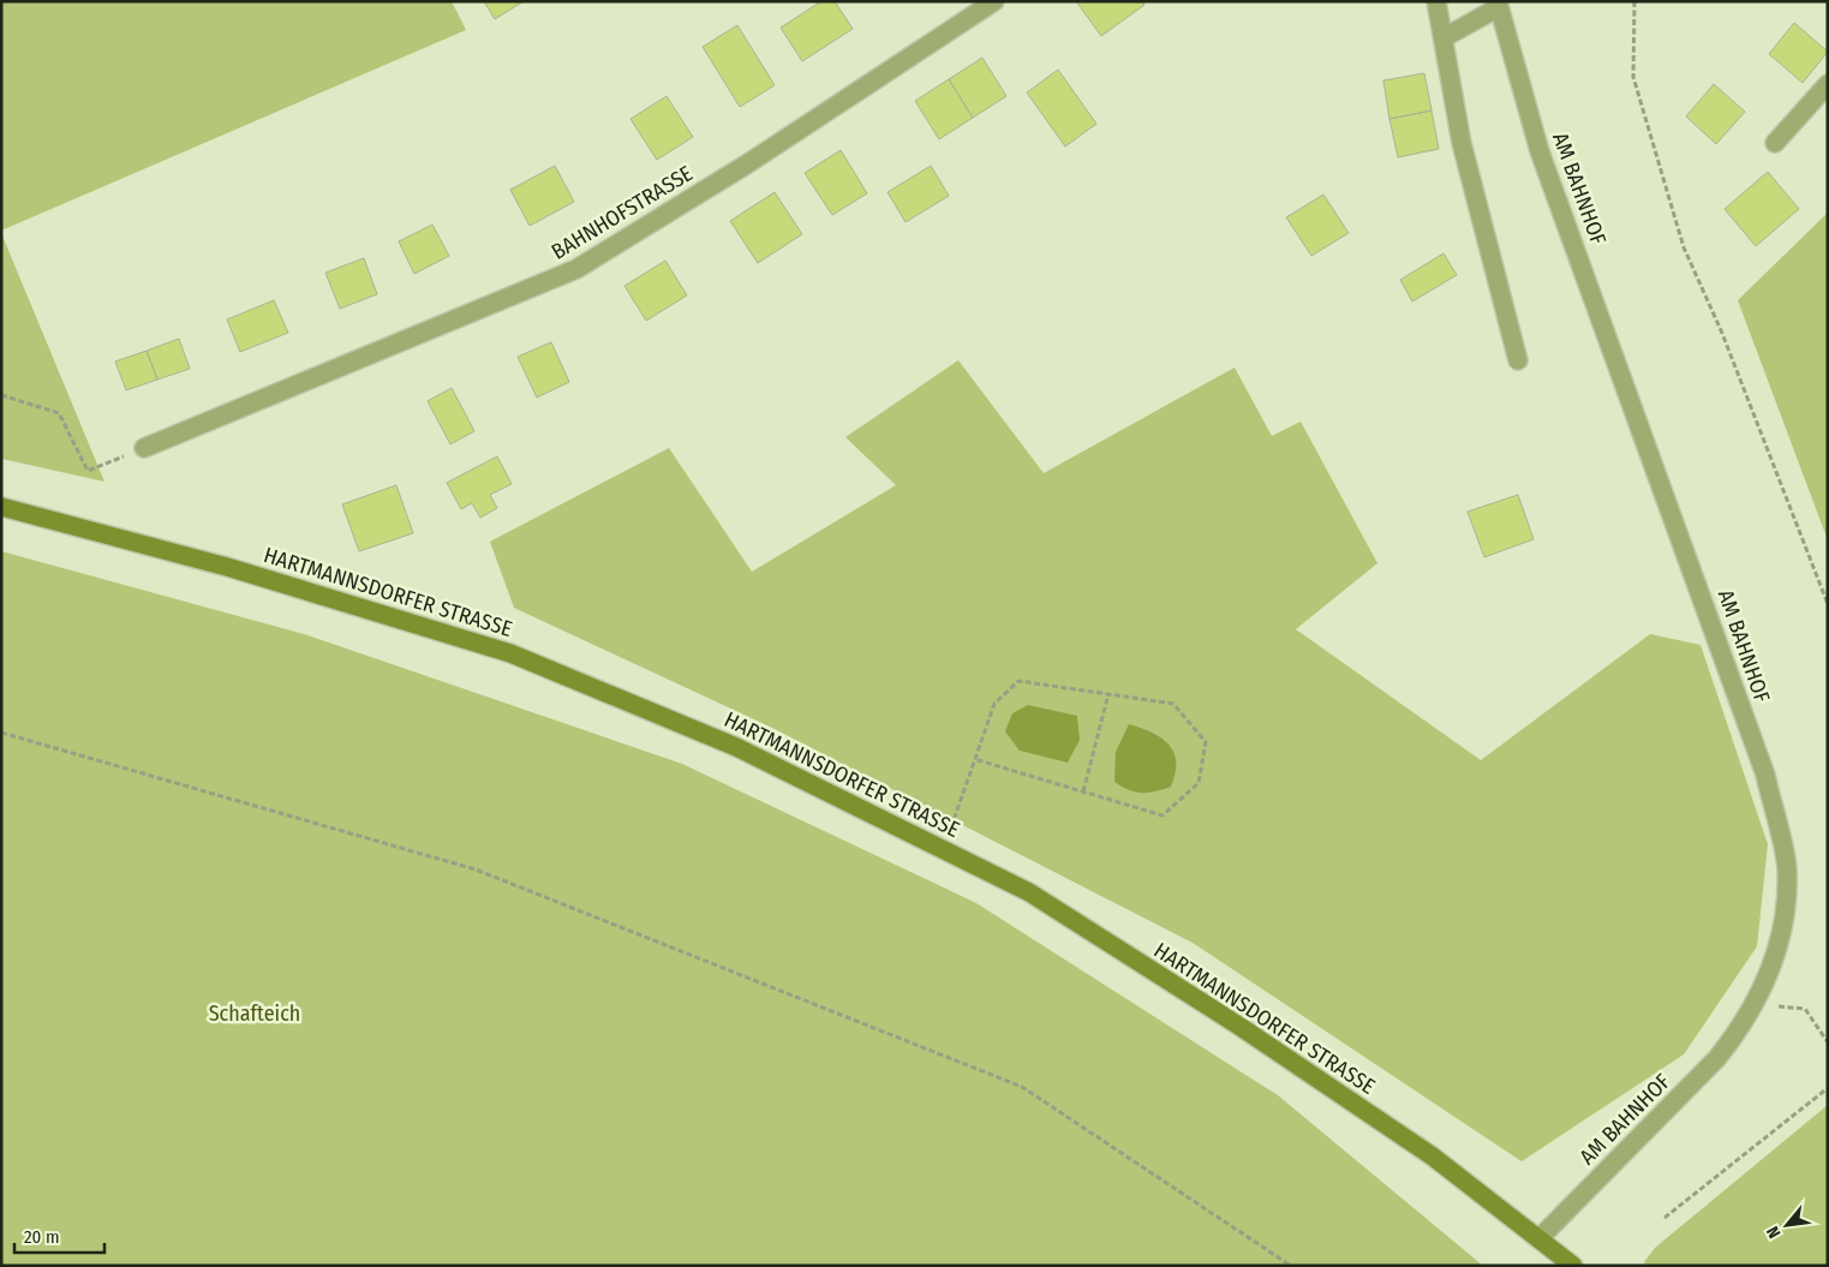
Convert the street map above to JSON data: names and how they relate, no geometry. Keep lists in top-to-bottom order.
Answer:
{
  "streets": {
    "main road": ["HARTMANNSDORFER STRASSE"],
    "street": ["AM BAHNHOF", "BAHNHOFSTRASSE"]
  },
  "crossings": [
    ["AM BAHNHOF", "HARTMANNSDORFER STRASSE"]
  ],
  "parks": ["Schafteich"],
  "scale_bar": "20 m",
  "north": "bottom left"
}
